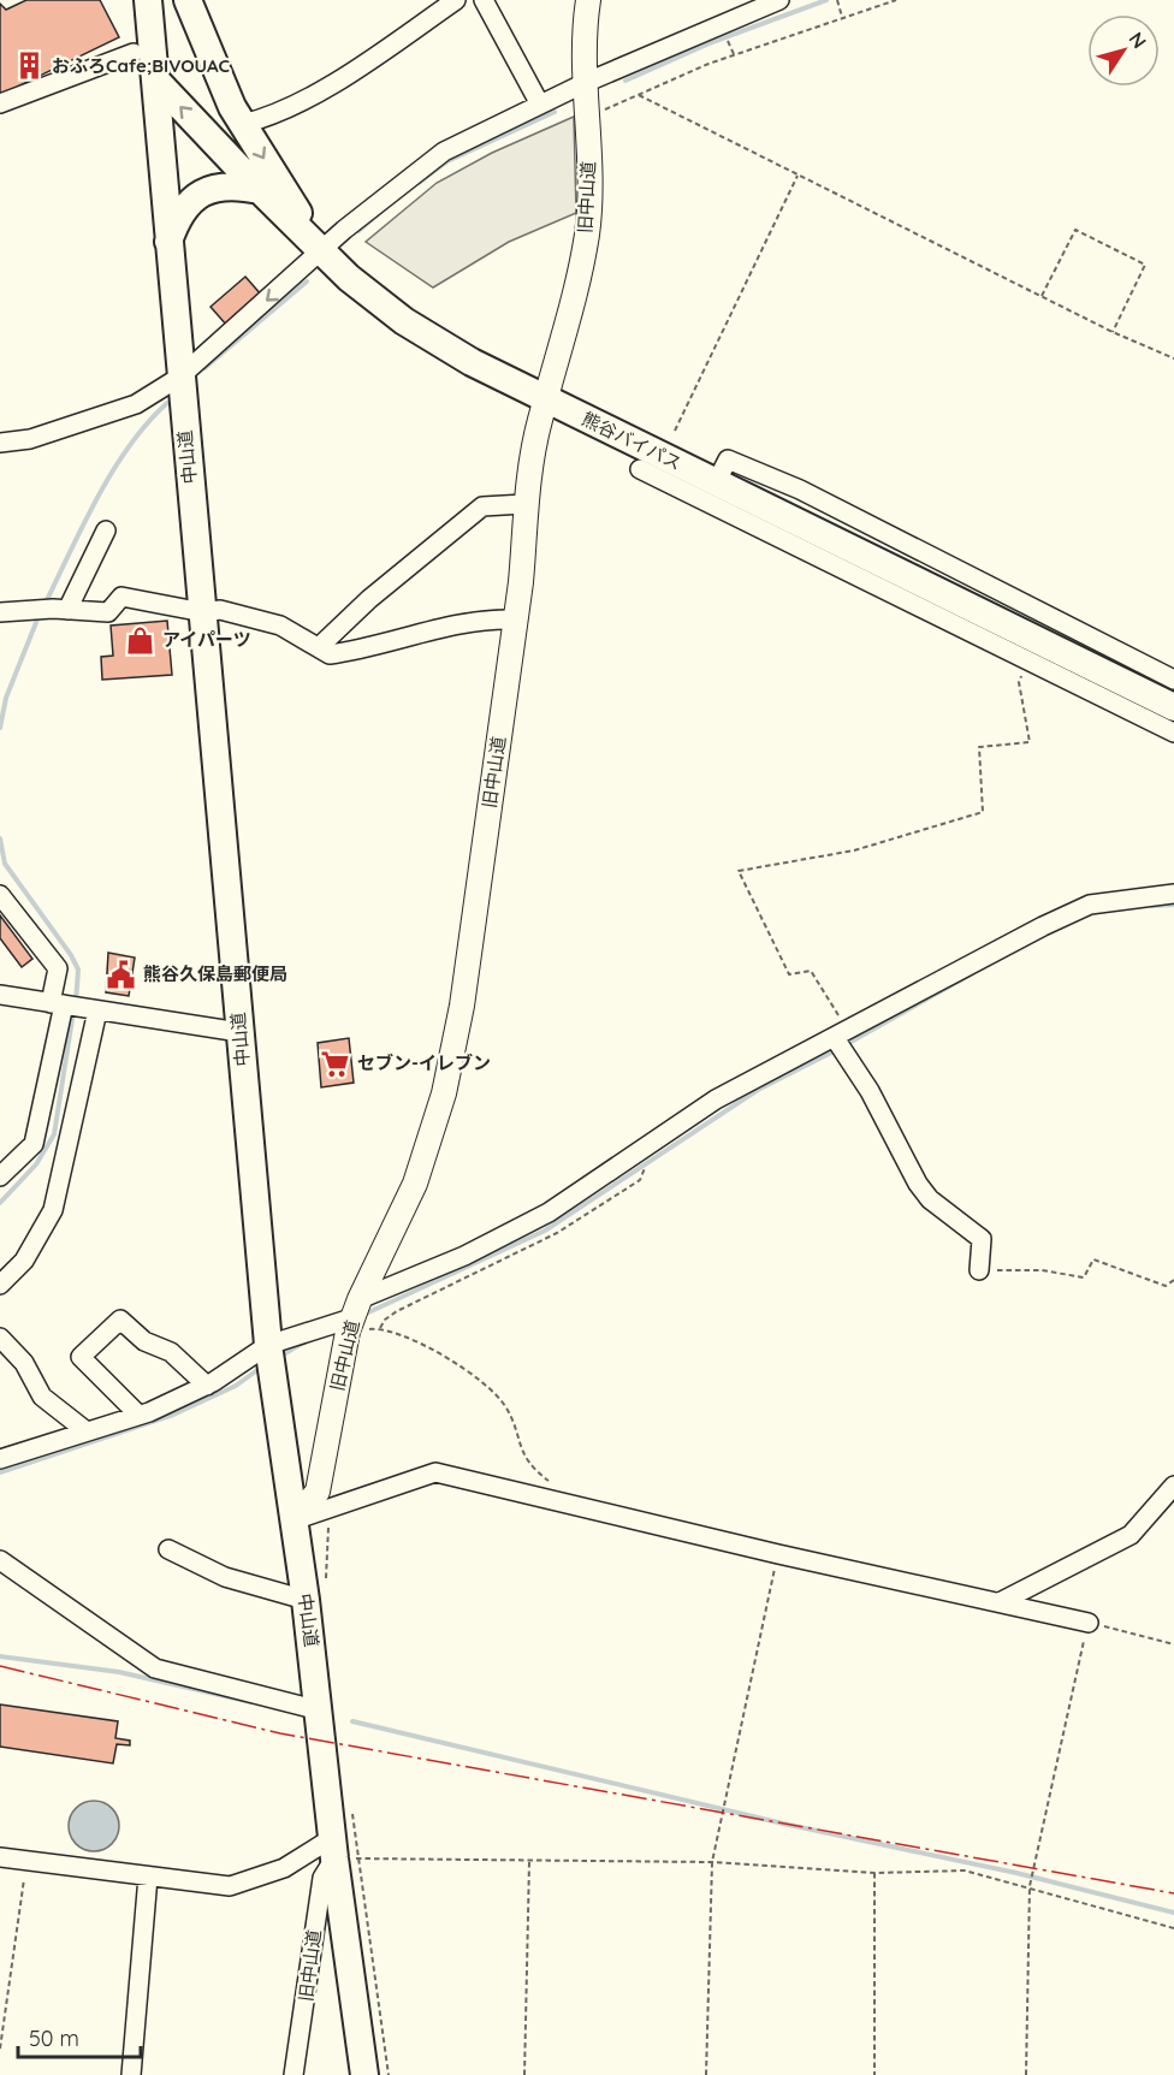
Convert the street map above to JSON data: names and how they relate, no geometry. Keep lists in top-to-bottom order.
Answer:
{
  "streets": {
    "highway": ["熊谷バイパス", "中山道"],
    "main road": ["旧中山道"]
  },
  "crossings": [
    ["旧中山道", "熊谷バイパス"],
    ["旧中山道", "中山道"],
    ["熊谷バイパス", "中山道"]
  ],
  "places": {
    "building": ["おふろCafe;BIVOUAC"],
    "shop": ["アイパーツ"],
    "public building": ["熊谷久保島郵便局"],
    "supermarket": ["セブン-イレブン"]
  },
  "scale_bar": "50 m",
  "north": "top right"
}
